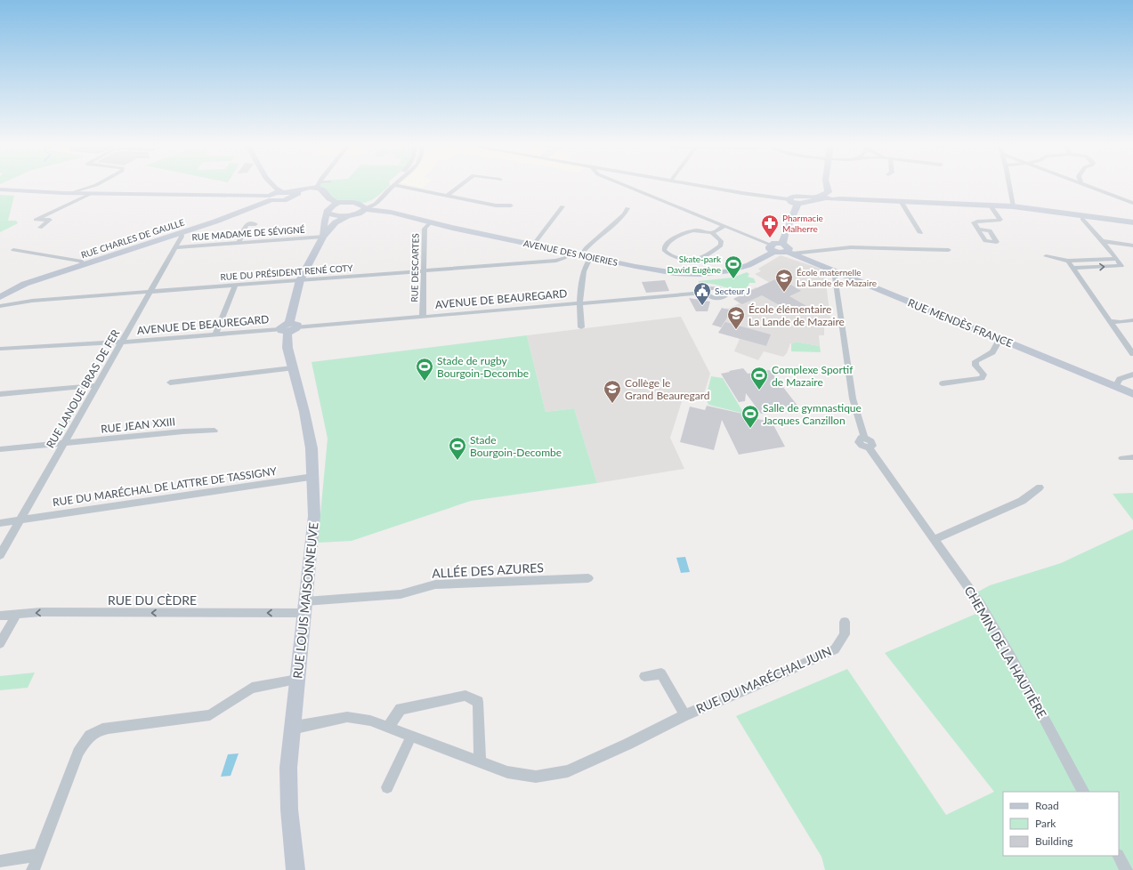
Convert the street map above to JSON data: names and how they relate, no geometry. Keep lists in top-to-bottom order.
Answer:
{
  "streets": {
    "street": [
      "RUE MADAME DE SÉVIGNÉ",
      "RUE CHARLES DE GAULLE",
      "AVENUE DES NOIERIES",
      "RUE DESCARTES",
      "RUE DU PRÉSIDENT RENÉ COTY",
      "AVENUE DE BEAUREGARD",
      "RUE MENDÈS FRANCE",
      "RUE LANOUE BRAS DE FER",
      "RUE JEAN XXIII",
      "RUE DU MARÉCHAL DE LATTRE DE TASSIGNY",
      "ALLÉE DES AZURES",
      "RUE DU CÈDRE",
      "RUE LOUIS MAISONNEUVE",
      "CHEMIN DE LA HAUTIÈRE",
      "RUE DU MARÉCHAL JUIN"
    ]
  },
  "crossings": [
    ["RUE MADAME DE SÉVIGNÉ", "RUE LANOUE BRAS DE FER"],
    ["RUE MADAME DE SÉVIGNÉ", "RUE LOUIS MAISONNEUVE"],
    ["RUE CHARLES DE GAULLE", "RUE LANOUE BRAS DE FER"],
    ["AVENUE DES NOIERIES", "RUE DESCARTES"],
    ["AVENUE DES NOIERIES", "RUE DU PRÉSIDENT RENÉ COTY"],
    ["RUE DESCARTES", "RUE DU PRÉSIDENT RENÉ COTY"],
    ["RUE DESCARTES", "AVENUE DE BEAUREGARD"],
    ["RUE DU PRÉSIDENT RENÉ COTY", "RUE LANOUE BRAS DE FER"],
    ["RUE DU PRÉSIDENT RENÉ COTY", "RUE LOUIS MAISONNEUVE"],
    ["AVENUE DE BEAUREGARD", "RUE LANOUE BRAS DE FER"],
    ["AVENUE DE BEAUREGARD", "RUE LOUIS MAISONNEUVE"],
    ["RUE MENDÈS FRANCE", "CHEMIN DE LA HAUTIÈRE"],
    ["RUE LANOUE BRAS DE FER", "RUE JEAN XXIII"],
    ["RUE LANOUE BRAS DE FER", "RUE DU MARÉCHAL DE LATTRE DE TASSIGNY"],
    ["RUE DU MARÉCHAL DE LATTRE DE TASSIGNY", "RUE LOUIS MAISONNEUVE"],
    ["ALLÉE DES AZURES", "RUE DU CÈDRE"],
    ["ALLÉE DES AZURES", "RUE LOUIS MAISONNEUVE"],
    ["RUE DU CÈDRE", "RUE LOUIS MAISONNEUVE"],
    ["RUE LOUIS MAISONNEUVE", "RUE DU MARÉCHAL JUIN"]
  ],
  "one_way": ["RUE DU CÈDRE"],
  "places": {
    "pharmacy": ["Pharmacie Malherre"],
    "sports": [
      "Skate-park David Eugène",
      "Stade de rugby Bourgoin-Decombe",
      "Complexe Sportif de Mazaire",
      "Salle de gymnastique Jacques Canzillon",
      "Stade Bourgoin-Decombe"
    ],
    "school or university": ["École maternelle La Lande de Mazaire", "École élémentaire La Lande de Mazaire", "Collège le Grand Beauregard"],
    "public building": ["Secteur J"]
  },
  "legend": ["Road", "Park", "Building"]
}
